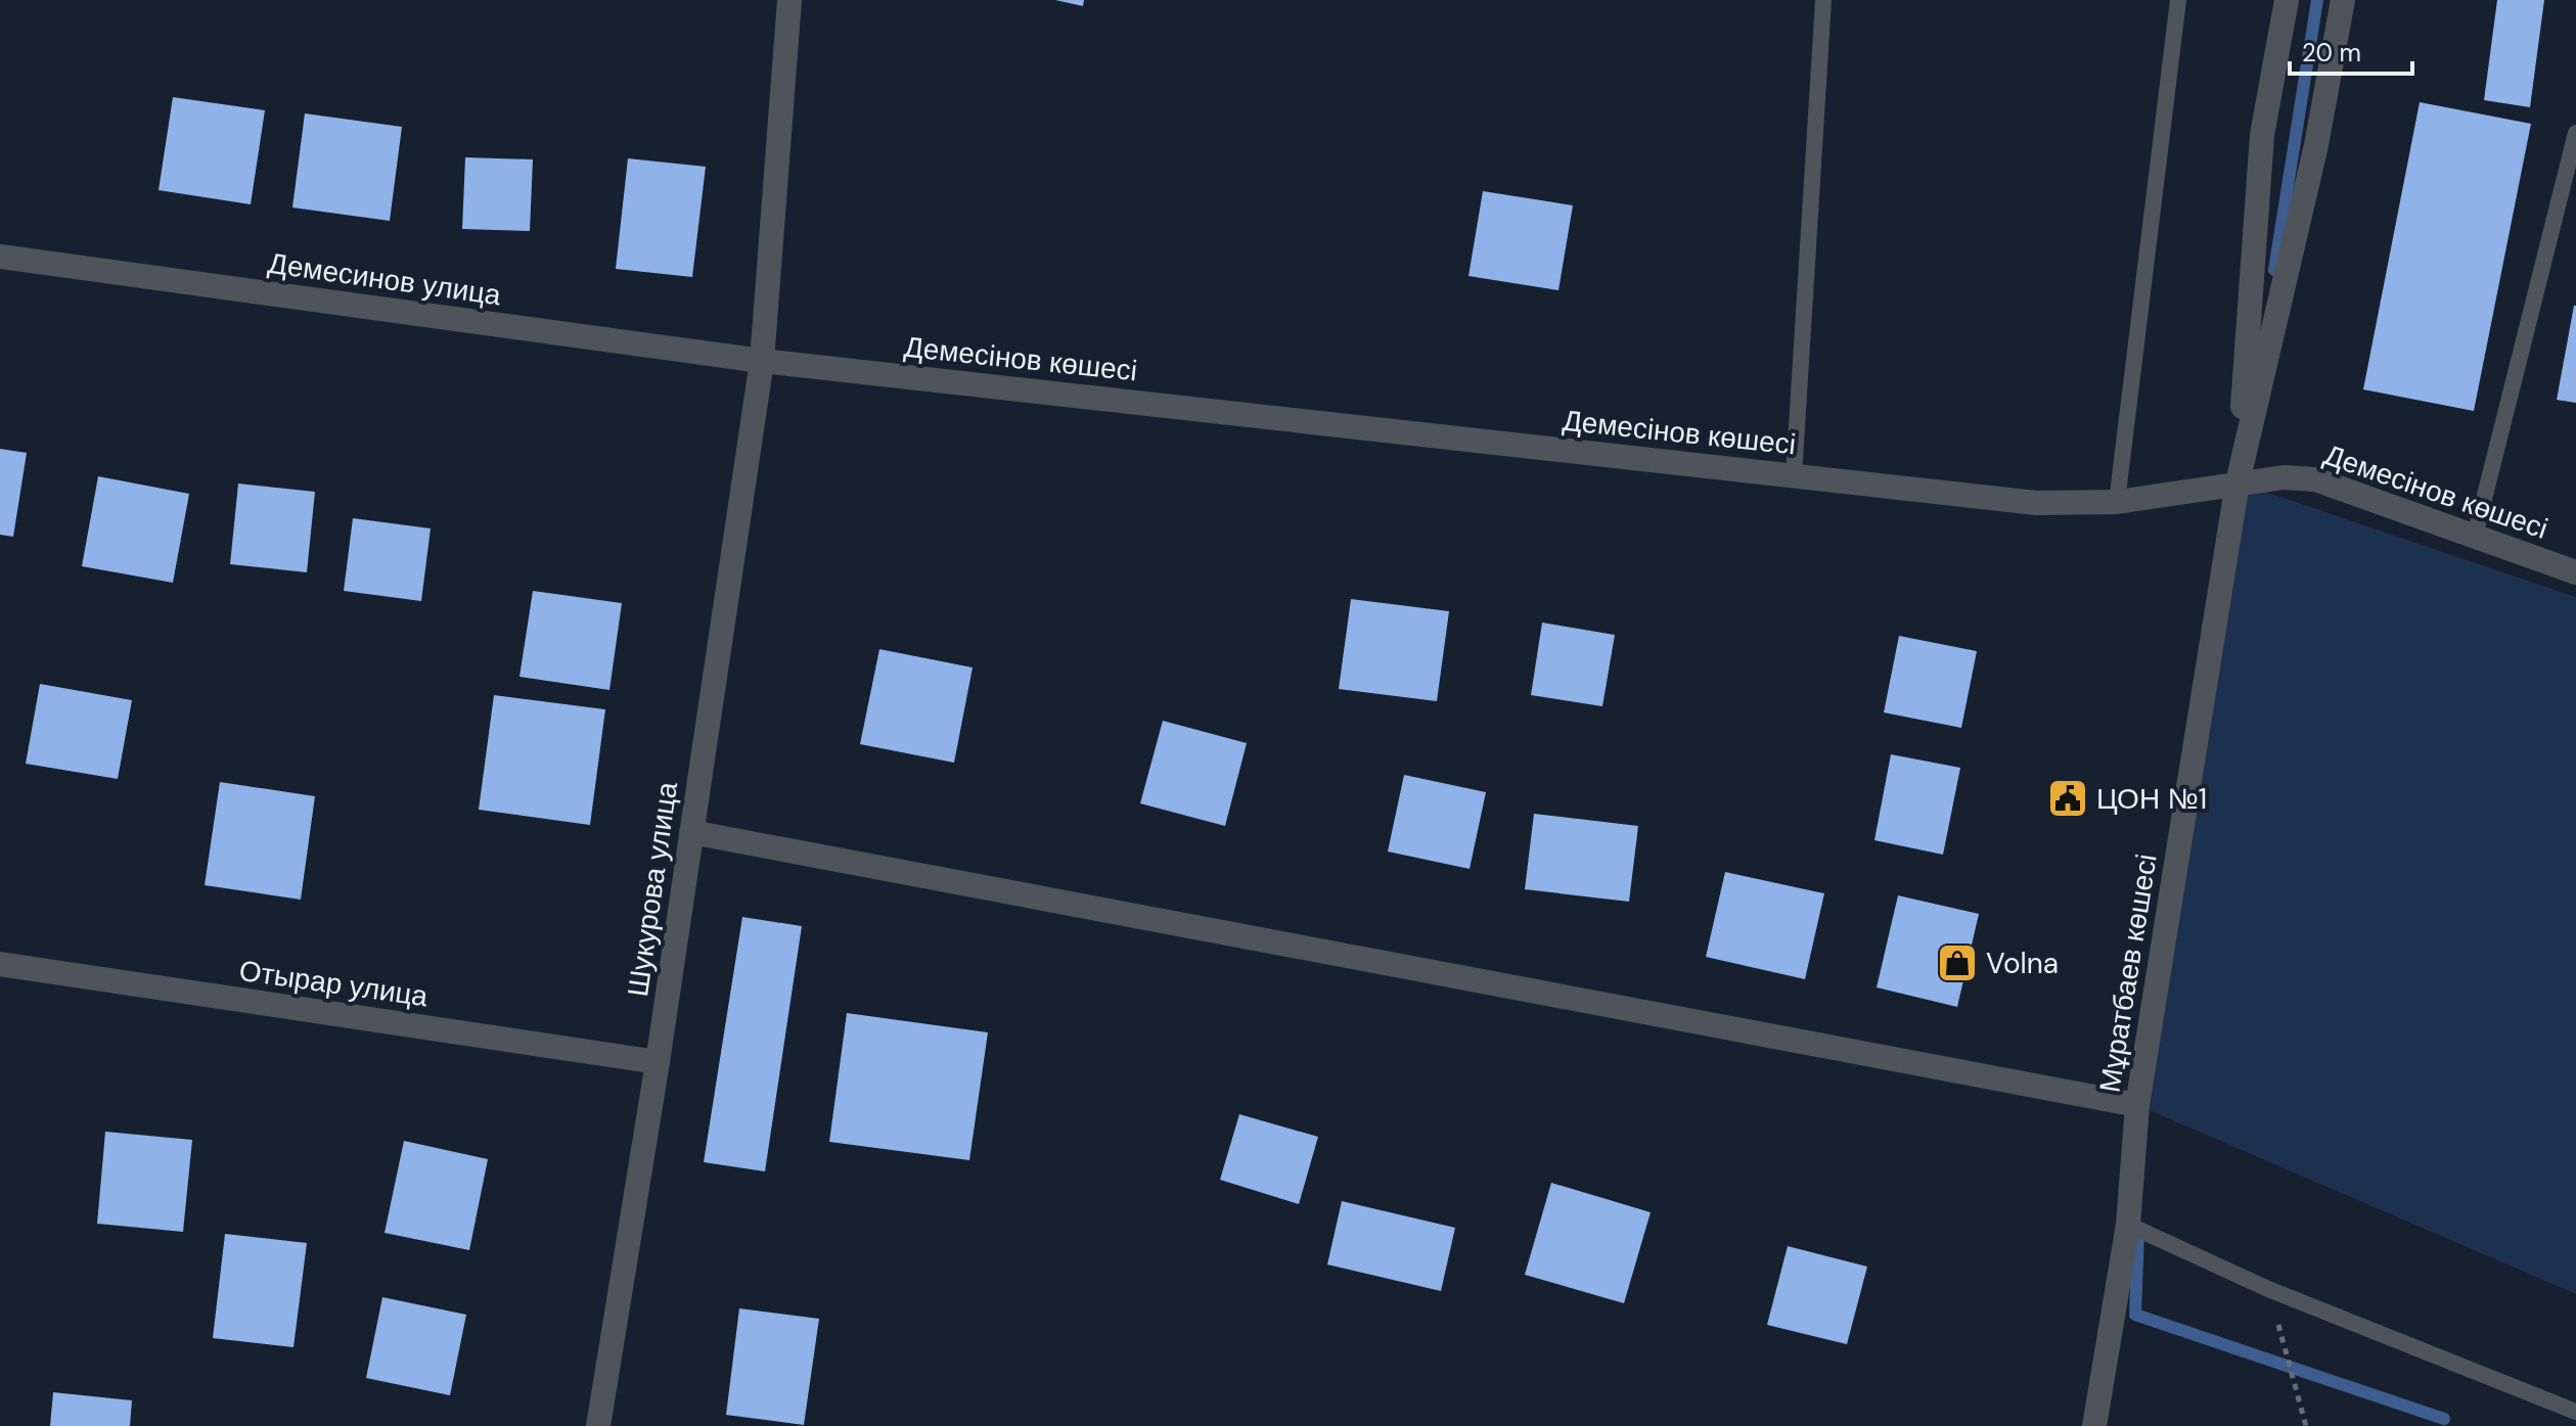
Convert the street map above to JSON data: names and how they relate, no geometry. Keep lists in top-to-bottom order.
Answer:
{
  "streets": {
    "street": [
      "Демесинов улица",
      "Демесінов көшесі",
      "Шукурова улица",
      "Мұратбаев көшесі",
      "Отырар улица"
    ]
  },
  "crossings": [
    ["Демесинов улица", "Демесінов көшесі"],
    ["Демесинов улица", "Шукурова улица"],
    ["Демесінов көшесі", "Шукурова улица"],
    ["Демесінов көшесі", "Мұратбаев көшесі"],
    ["Шукурова улица", "Отырар улица"]
  ],
  "places": {
    "public building": ["ЦОН №1"],
    "shop": ["Volna"]
  },
  "scale_bar": "20 m"
}
